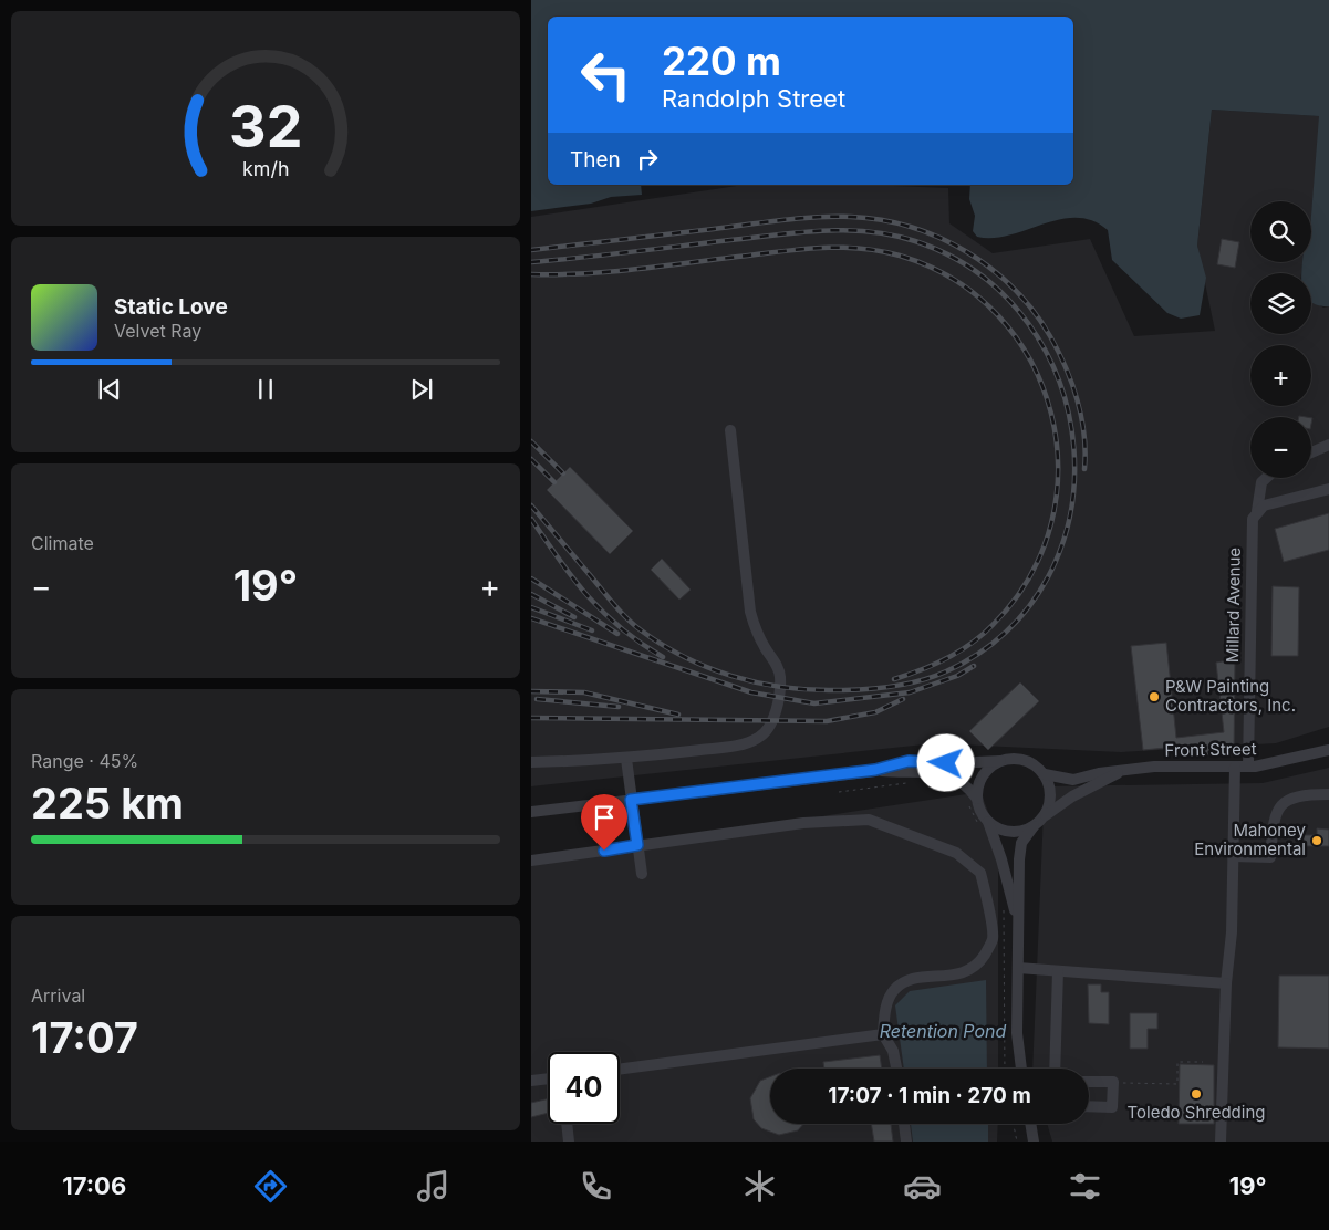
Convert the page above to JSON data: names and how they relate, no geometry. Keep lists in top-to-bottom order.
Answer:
{
  "streets": {
    "street": ["Millard Avenue", "Front Street"]
  },
  "crossings": [
    ["Millard Avenue", "Front Street"]
  ],
  "water": ["Retention Pond"],
  "places": ["P&W Painting Contractors, Inc.", "Mahoney Environmental", "Toledo Shredding"],
  "page": {
    "turn": ["220 m", "Randolph Street"],
    "then": "Then",
    "map_buttons": ["+", "−"],
    "song": ["Static Love", "Velvet Ray"],
    "tile": [
      "Climate",
      ["Range · 45%", "225 km"],
      ["Arrival", "17:07"]
    ],
    "heat": ["−", "19°", "+"],
    "limit": "40",
    "trip": "17:07 · 1 min · 270 m",
    "tabs": ["17:06", "19°"],
    "gauge": ["32", "km/h"]
  }
}
